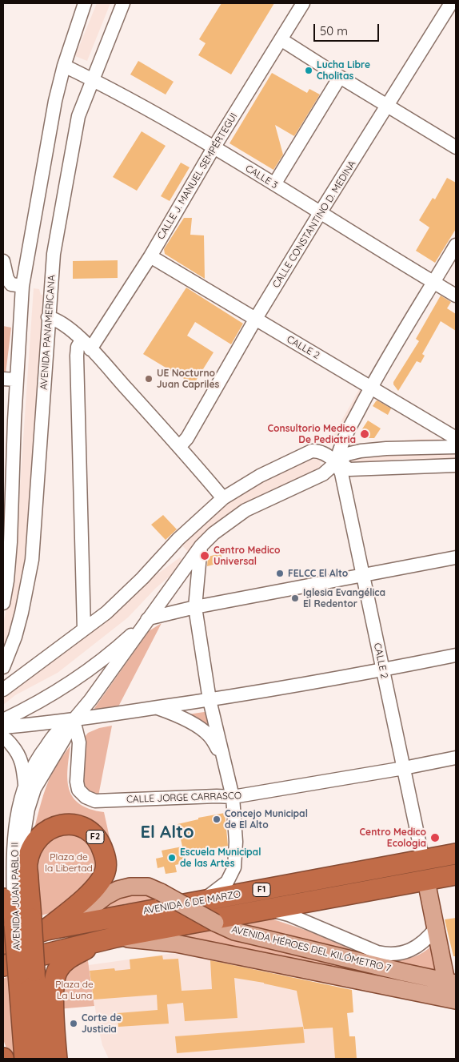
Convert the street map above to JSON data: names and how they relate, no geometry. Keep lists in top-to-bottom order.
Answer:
{
  "streets": {
    "highway": [
      "F2",
      "F1",
      "AVENIDA JUAN PABLO II",
      "AVENIDA 6 DE MARZO"
    ],
    "main road": ["AVENIDA HÉROES DEL KILÓMETRO 7"],
    "street": [
      "CALLE J. MANUEL SEMPÉRTEGUI",
      "CALLE 3",
      "CALLE CONSTANTINO D. MEDINA",
      "AVENIDA PANAMERICANA",
      "CALLE 2",
      "CALLE JORGE CARRASCO"
    ]
  },
  "crossings": [
    ["CALLE J. MANUEL SEMPÉRTEGUI", "CALLE 3"],
    ["CALLE J. MANUEL SEMPÉRTEGUI", "CALLE 2"],
    ["CALLE 3", "CALLE CONSTANTINO D. MEDINA"],
    ["CALLE 3", "AVENIDA PANAMERICANA"],
    ["CALLE CONSTANTINO D. MEDINA", "CALLE 2"],
    ["CALLE 2", "CALLE JORGE CARRASCO"],
    ["CALLE 2", "AVENIDA 6 DE MARZO"],
    ["CALLE JORGE CARRASCO", "AVENIDA JUAN PABLO II"],
    ["F2", "AVENIDA JUAN PABLO II"],
    ["F2", "AVENIDA 6 DE MARZO"],
    ["F1", "AVENIDA JUAN PABLO II"],
    ["F1", "AVENIDA 6 DE MARZO"],
    ["F1", "AVENIDA HÉROES DEL KILÓMETRO 7"],
    ["AVENIDA JUAN PABLO II", "AVENIDA 6 DE MARZO"],
    ["AVENIDA 6 DE MARZO", "AVENIDA HÉROES DEL KILÓMETRO 7"]
  ],
  "districts": ["El Alto"],
  "parks": ["Plaza de la Libertad", "Plaza de La Luna"],
  "places": [
    "Lucha Libre Cholitas",
    "UE Nocturno Juan Capriles",
    "Consultorio Medico De Pediatria",
    "Centro Medico Universal",
    "FELCC El Alto",
    "Iglesia Evangélica El Redentor",
    "Concejo Municipal de El Alto",
    "Centro Medico Ecologia",
    "Escuela Municipal de las Artes",
    "Corte de Justicia"
  ],
  "scale_bar": "50 m"
}
